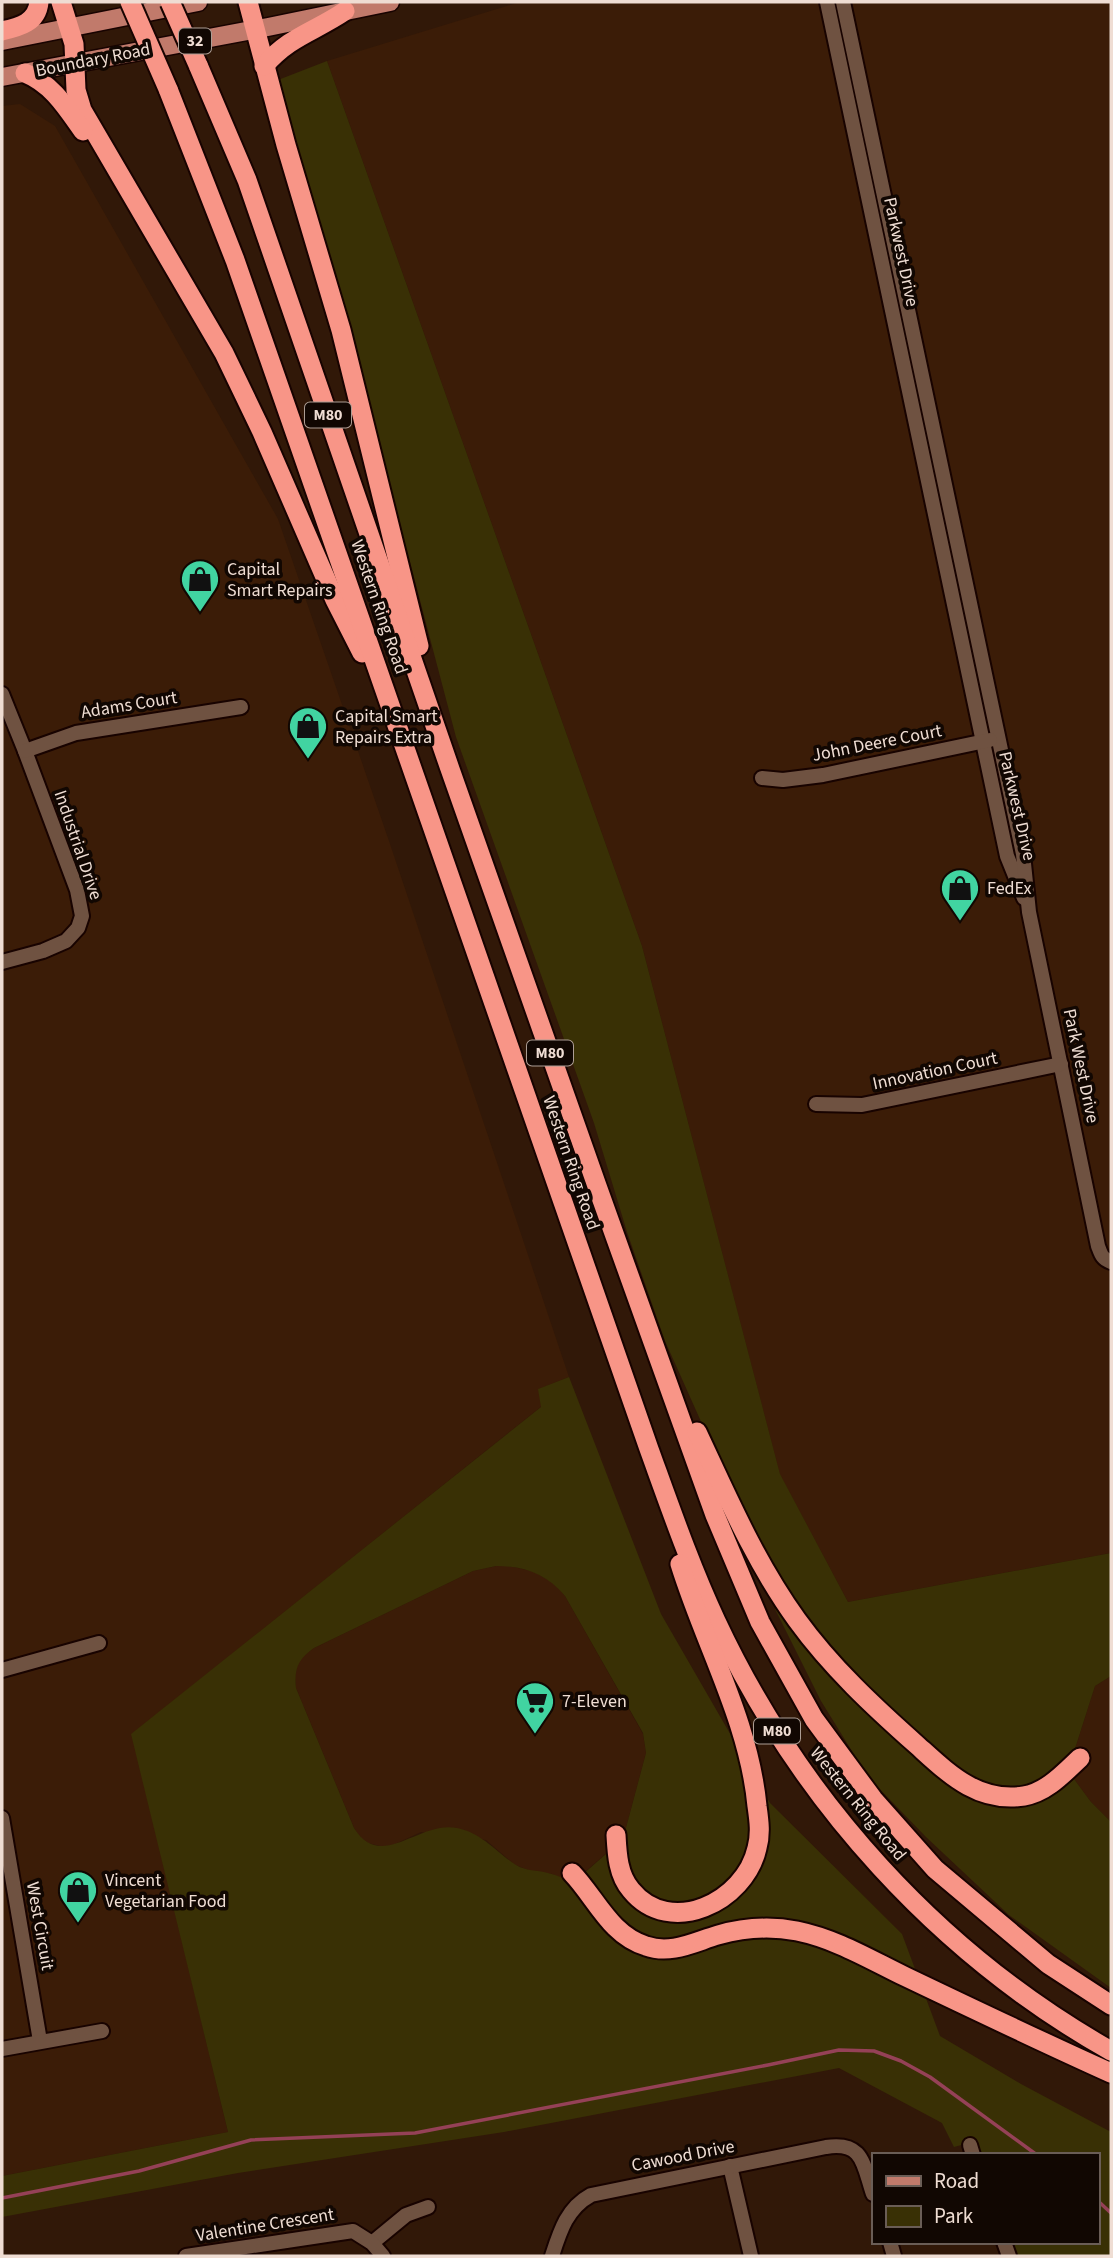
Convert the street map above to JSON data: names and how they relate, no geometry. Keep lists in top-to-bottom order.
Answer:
{
  "streets": {
    "highway": ["M80", "Western Ring Road"],
    "main road": ["32", "Boundary Road"],
    "street": [
      "Parkwest Drive",
      "Adams Court",
      "John Deere Court",
      "Industrial Drive",
      "Park West Drive",
      "Innovation Court",
      "West Circuit",
      "Cawood Drive",
      "Valentine Crescent"
    ]
  },
  "crossings": [
    ["Parkwest Drive", "John Deere Court"],
    ["Parkwest Drive", "Park West Drive"],
    ["Adams Court", "Industrial Drive"],
    ["Park West Drive", "Innovation Court"]
  ],
  "places": {
    "shop": [
      "Capital Smart Repairs",
      "Capital Smart Repairs Extra",
      "FedEx",
      "Vincent Vegetarian Food"
    ],
    "supermarket": ["7-Eleven"]
  },
  "legend": ["Road", "Park"]
}
